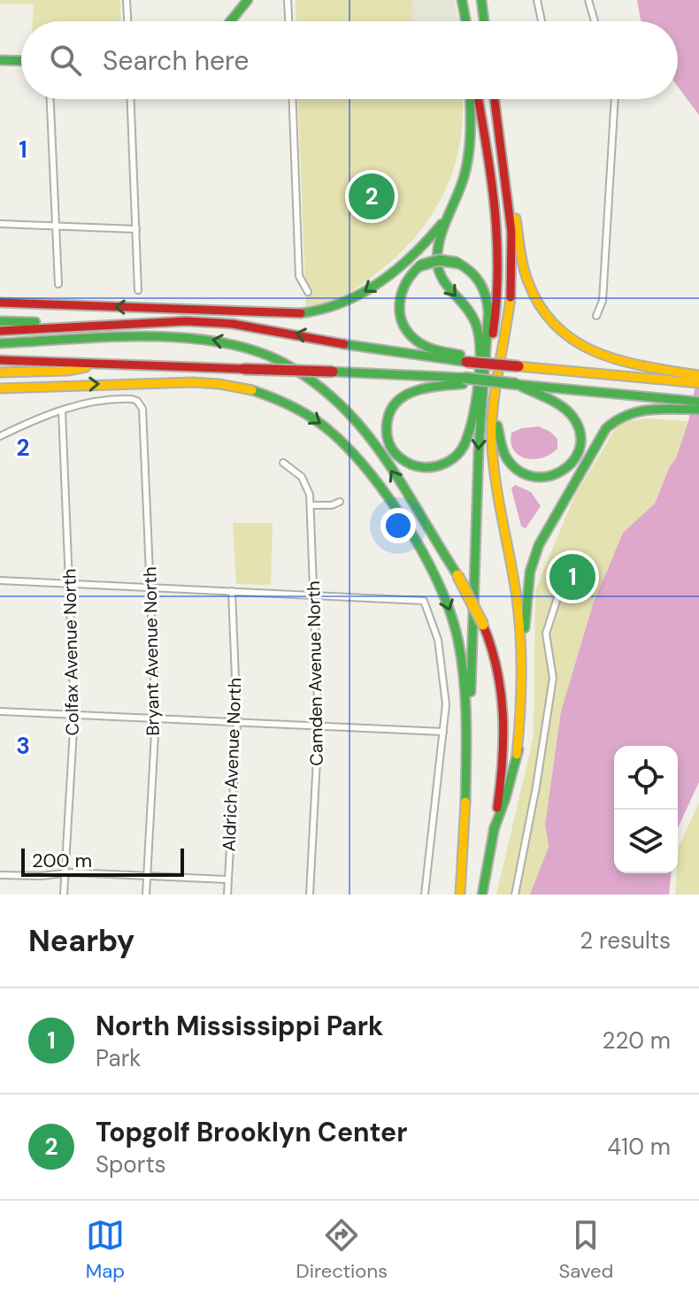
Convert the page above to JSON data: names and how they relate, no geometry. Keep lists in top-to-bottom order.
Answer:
{
  "streets": {
    "street": [
      "Bryant Avenue North",
      "Colfax Avenue North",
      "Camden Avenue North",
      "Aldrich Avenue North"
    ]
  },
  "crossings": [
    ["Bryant Avenue North", "Colfax Avenue North"]
  ],
  "scale_bar": "200 m",
  "page": {
    "search": "Search here",
    "pins": ["2", "1"],
    "scale": "200 m",
    "heading": ["Nearby", "2 results"],
    "list": [
      {
        "mark": "1",
        "name": "North Mississippi Park",
        "note": "Park",
        "value": "220 m"
      },
      {
        "mark": "2",
        "name": "Topgolf Brooklyn Center",
        "note": "Sports",
        "value": "410 m"
      }
    ],
    "nav": ["Map", "Directions", "Saved"]
  },
  "grid": {
    "rows": ["1", "2", "3"]
  }
}
